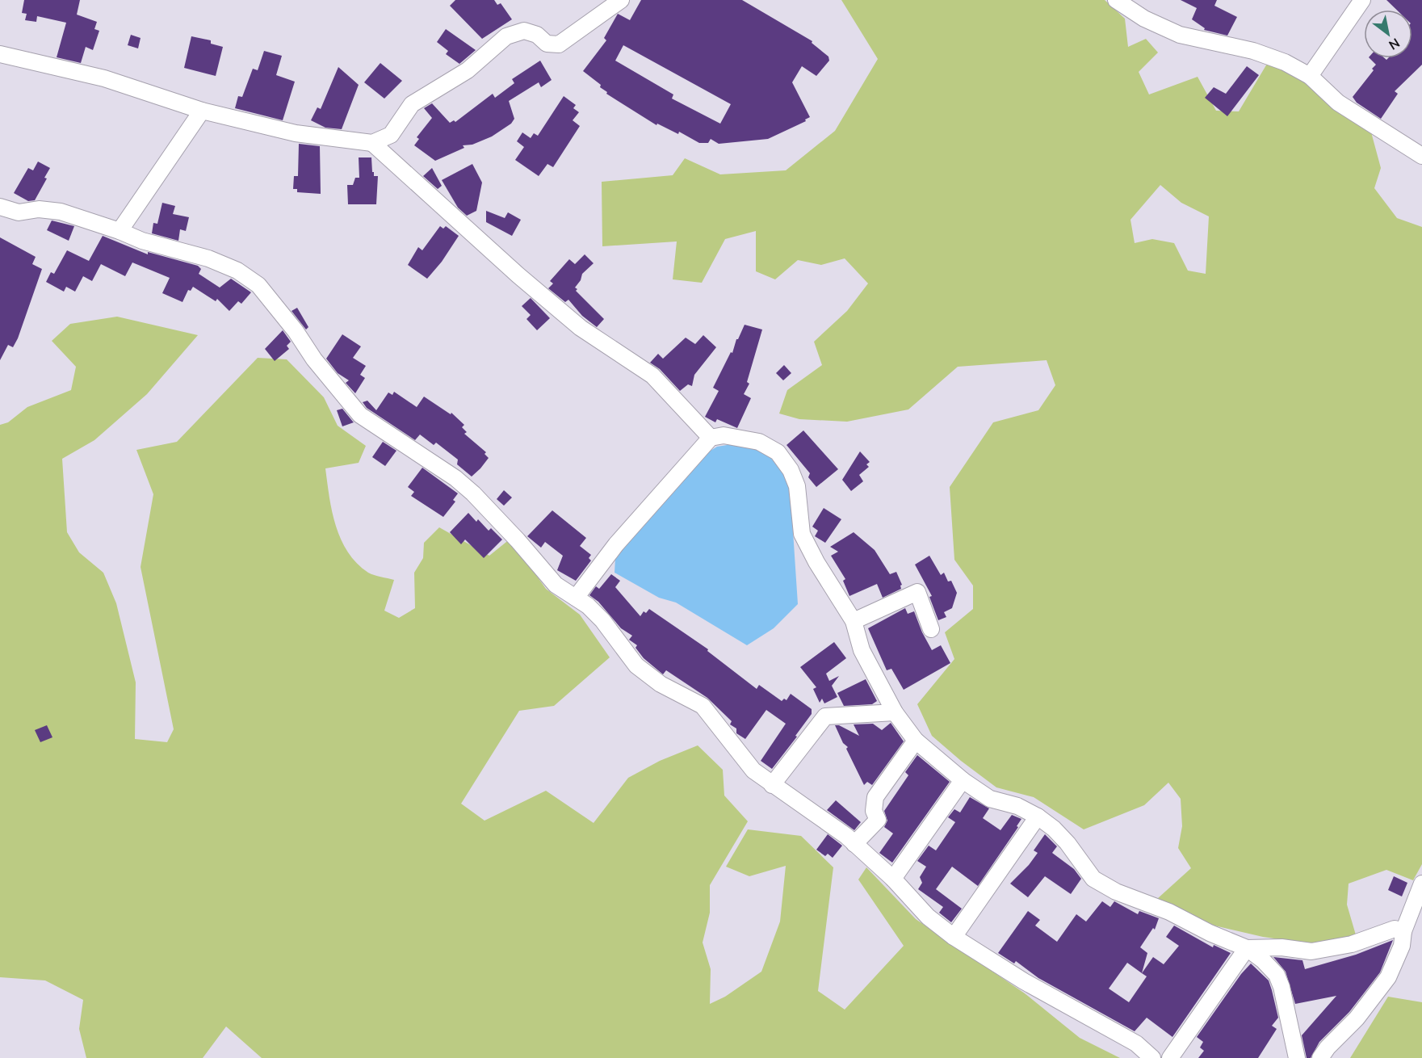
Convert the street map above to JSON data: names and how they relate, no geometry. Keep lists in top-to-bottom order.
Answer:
{
  "north": "bottom right"
}
